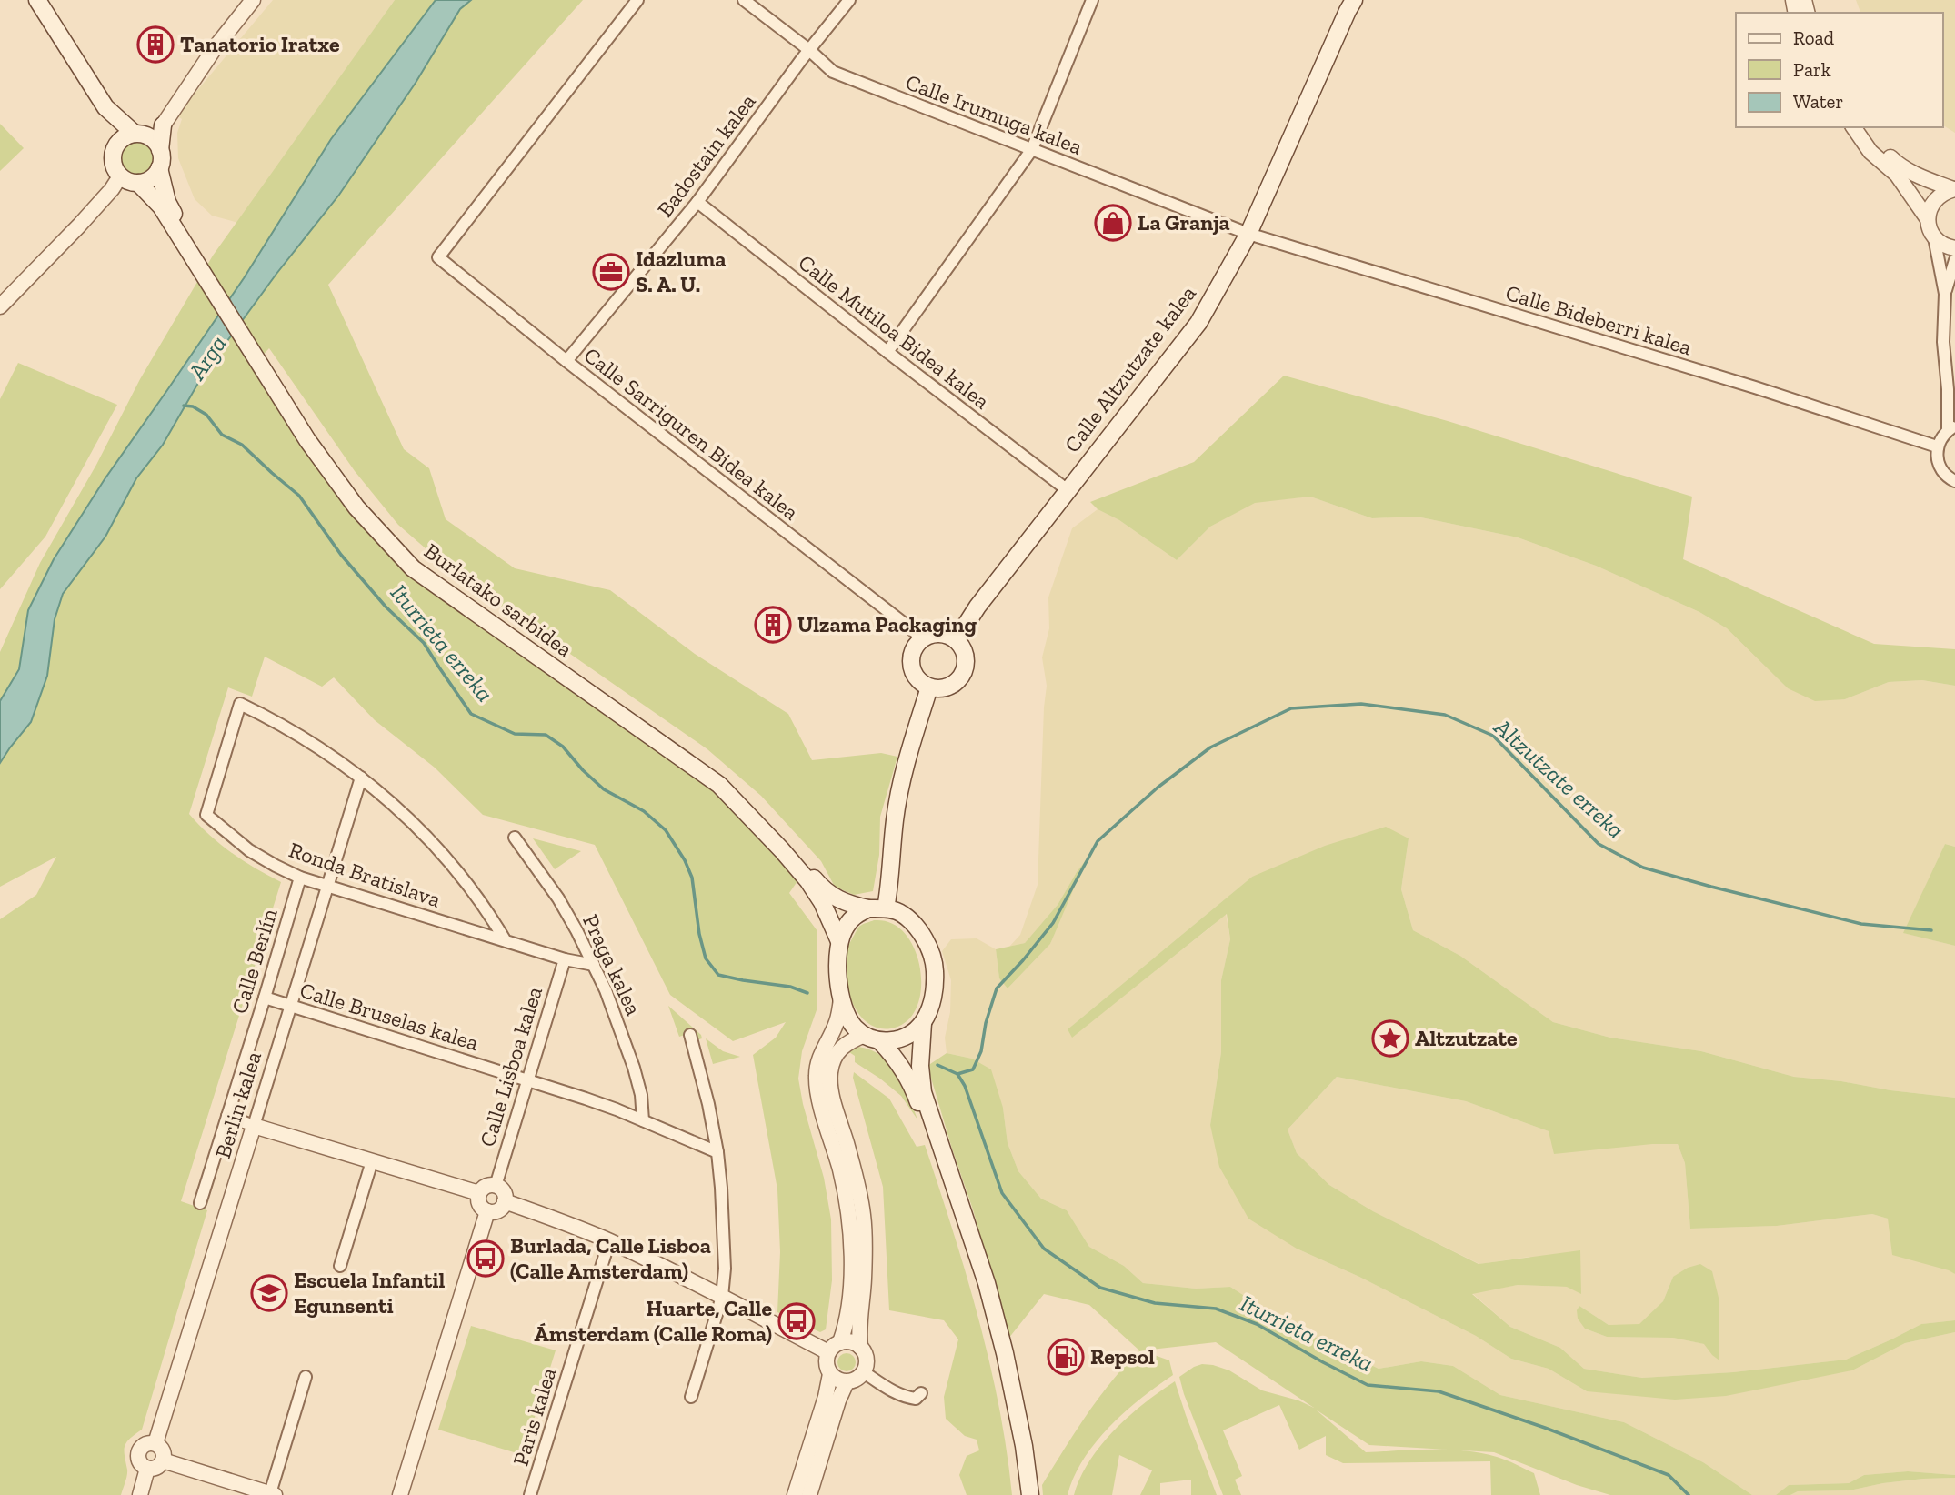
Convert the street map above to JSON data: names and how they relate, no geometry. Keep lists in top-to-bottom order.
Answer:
{
  "streets": {
    "main road": ["Calle Altzutzate kalea", "Burlatako sarbidea"],
    "street": [
      "Calle Irumuga kalea",
      "Badostain kalea",
      "Calle Bideberri kalea",
      "Calle Mutiloa Bidea kalea",
      "Calle Sarriguren Bidea kalea",
      "Ronda Bratislava",
      "Calle Berlín",
      "Praga kalea",
      "Calle Bruselas kalea",
      "Calle Lisboa kalea",
      "Berlin kalea",
      "Paris kalea"
    ]
  },
  "crossings": [
    ["Calle Irumuga kalea", "Badostain kalea"],
    ["Calle Irumuga kalea", "Calle Bideberri kalea"],
    ["Calle Irumuga kalea", "Calle Altzutzate kalea"],
    ["Badostain kalea", "Calle Mutiloa Bidea kalea"],
    ["Badostain kalea", "Calle Sarriguren Bidea kalea"],
    ["Calle Bideberri kalea", "Calle Altzutzate kalea"],
    ["Calle Mutiloa Bidea kalea", "Calle Altzutzate kalea"],
    ["Calle Altzutzate kalea", "Calle Sarriguren Bidea kalea"],
    ["Ronda Bratislava", "Calle Berlín"],
    ["Ronda Bratislava", "Praga kalea"],
    ["Ronda Bratislava", "Calle Lisboa kalea"],
    ["Ronda Bratislava", "Berlin kalea"],
    ["Calle Berlín", "Calle Bruselas kalea"],
    ["Praga kalea", "Calle Bruselas kalea"],
    ["Calle Bruselas kalea", "Calle Lisboa kalea"],
    ["Calle Bruselas kalea", "Berlin kalea"]
  ],
  "water": ["Arga", "Iturrieta erreka", "Altzutzate erreka"],
  "places": {
    "building": ["Tanatorio Iratxe", "Ulzama Packaging"],
    "shop": ["La Granja"],
    "office": ["Idazluma S. A. U."],
    "place": ["Altzutzate"],
    "bus stop": ["Burlada, Calle Lisboa (Calle Amsterdam)", "Huarte, Calle Ámsterdam (Calle Roma)"],
    "school or university": ["Escuela Infantil Egunsenti"],
    "fuel station": ["Repsol"]
  },
  "legend": ["Road", "Park", "Water"]
}
